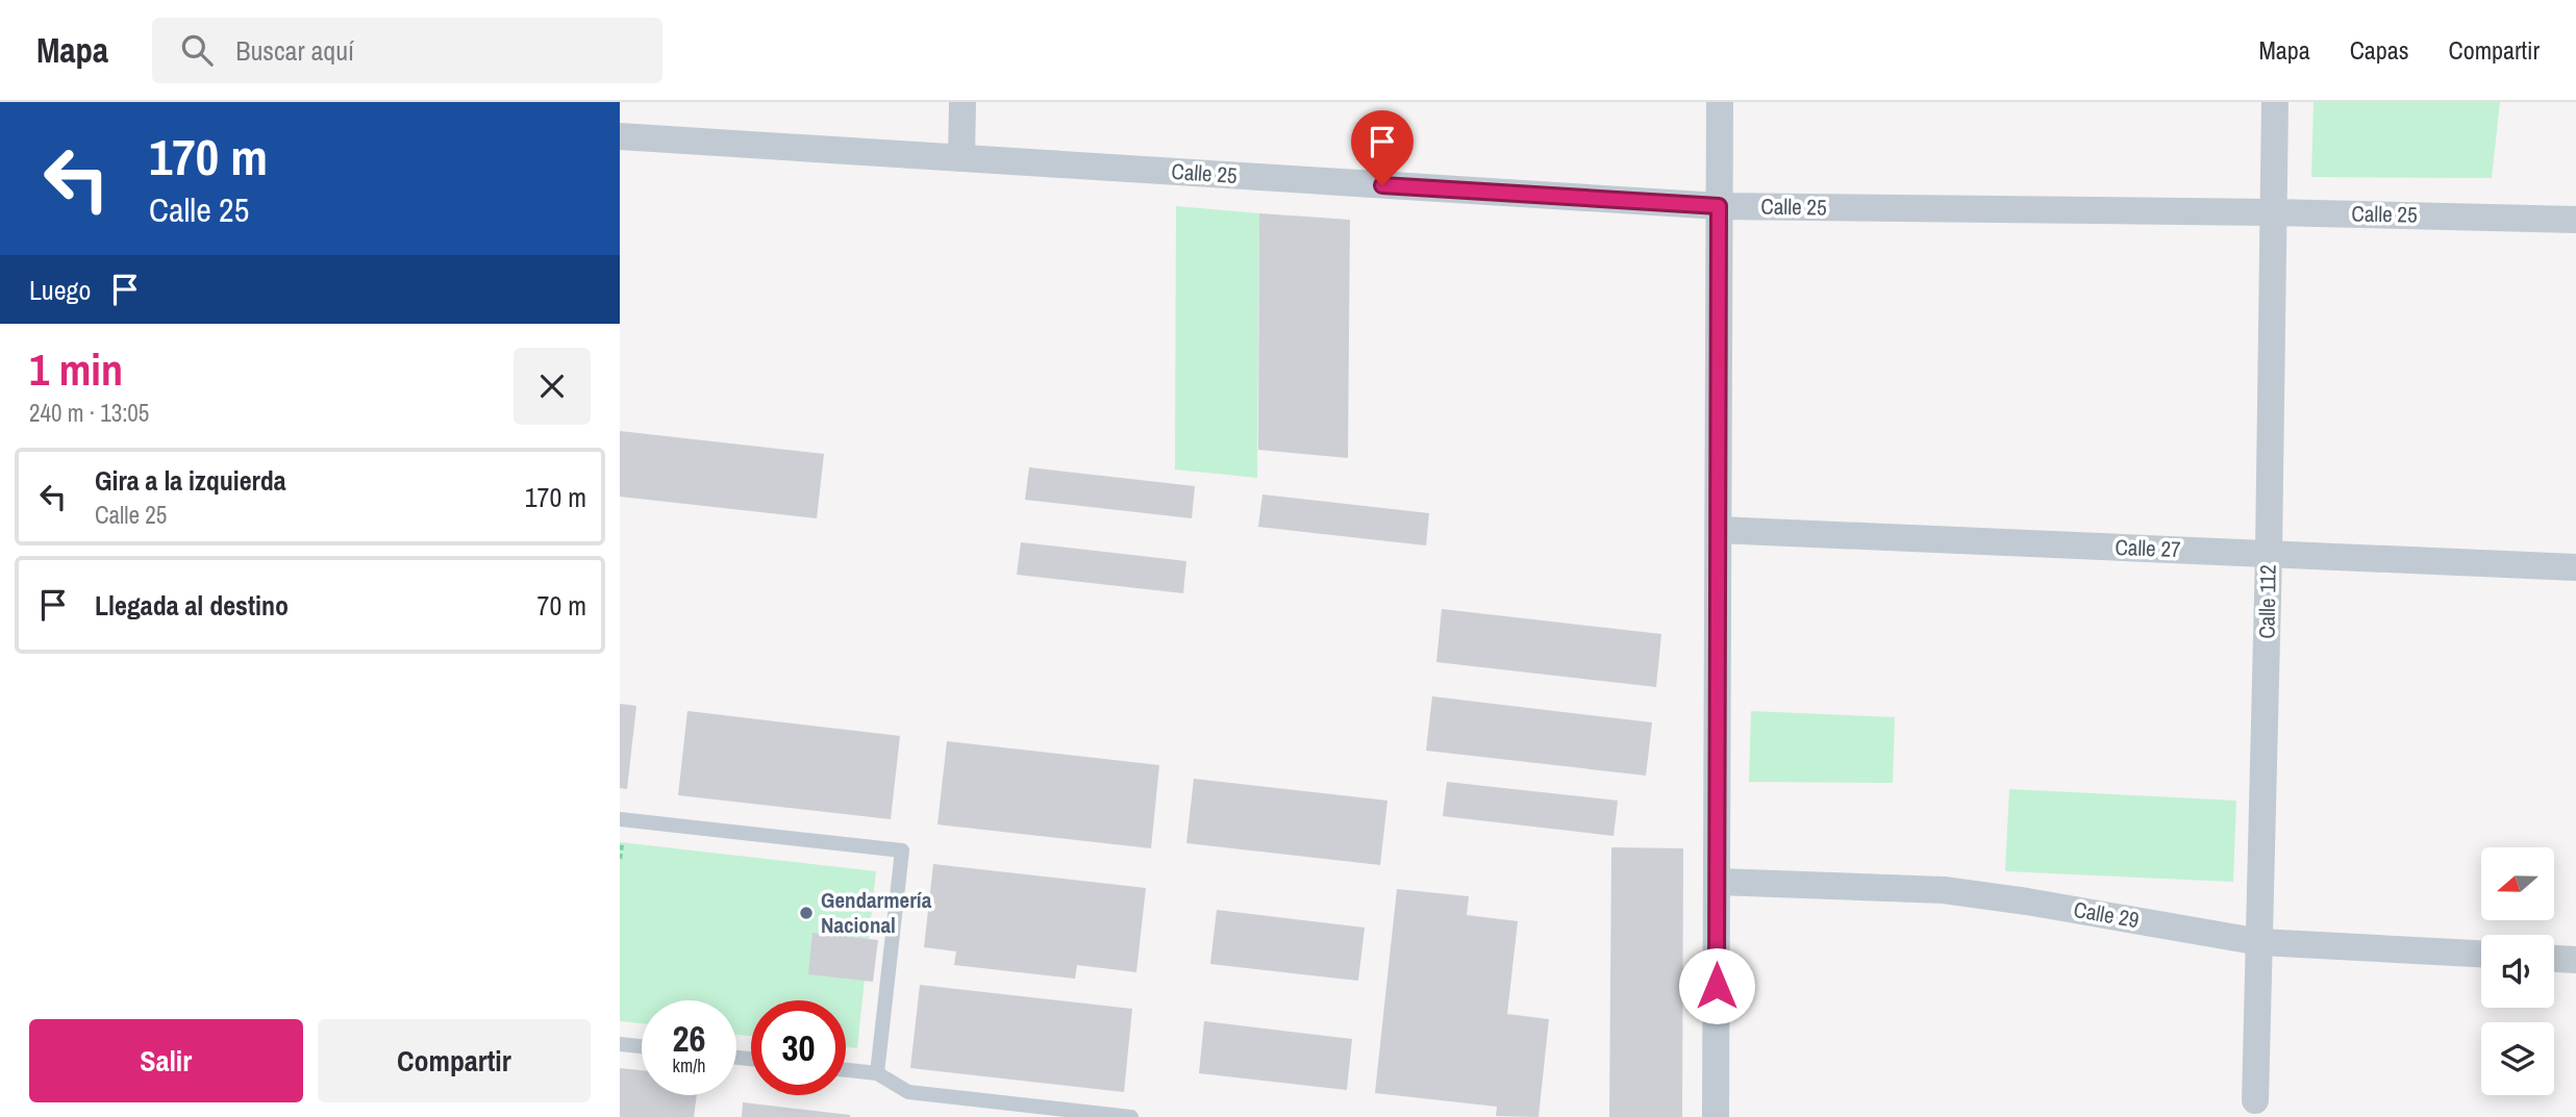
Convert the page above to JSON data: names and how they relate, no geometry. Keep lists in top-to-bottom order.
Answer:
{
  "streets": {
    "street": [
      "Calle 25",
      "Calle 27",
      "Calle 112",
      "Calle 29"
    ]
  },
  "crossings": [
    ["Calle 25", "Calle 112"],
    ["Calle 27", "Calle 112"],
    ["Calle 112", "Calle 29"]
  ],
  "places": ["Gendarmería Nacional"],
  "north": "left",
  "page": {
    "header": "Mapa",
    "search": "Buscar aquí",
    "nav": ["Mapa", "Capas", "Compartir"],
    "turn": ["170 m", "Calle 25"],
    "then": "Luego",
    "heading": ["1 min", "240 m · 13:05"],
    "list": [
      {
        "name": "Gira a la izquierda",
        "note": "Calle 25",
        "value": "170 m"
      },
      {
        "name": "Llegada al destino",
        "value": "70 m"
      }
    ],
    "speed": "26 km/h",
    "limit": "30",
    "buttons": ["Salir", "Compartir"]
  }
}
